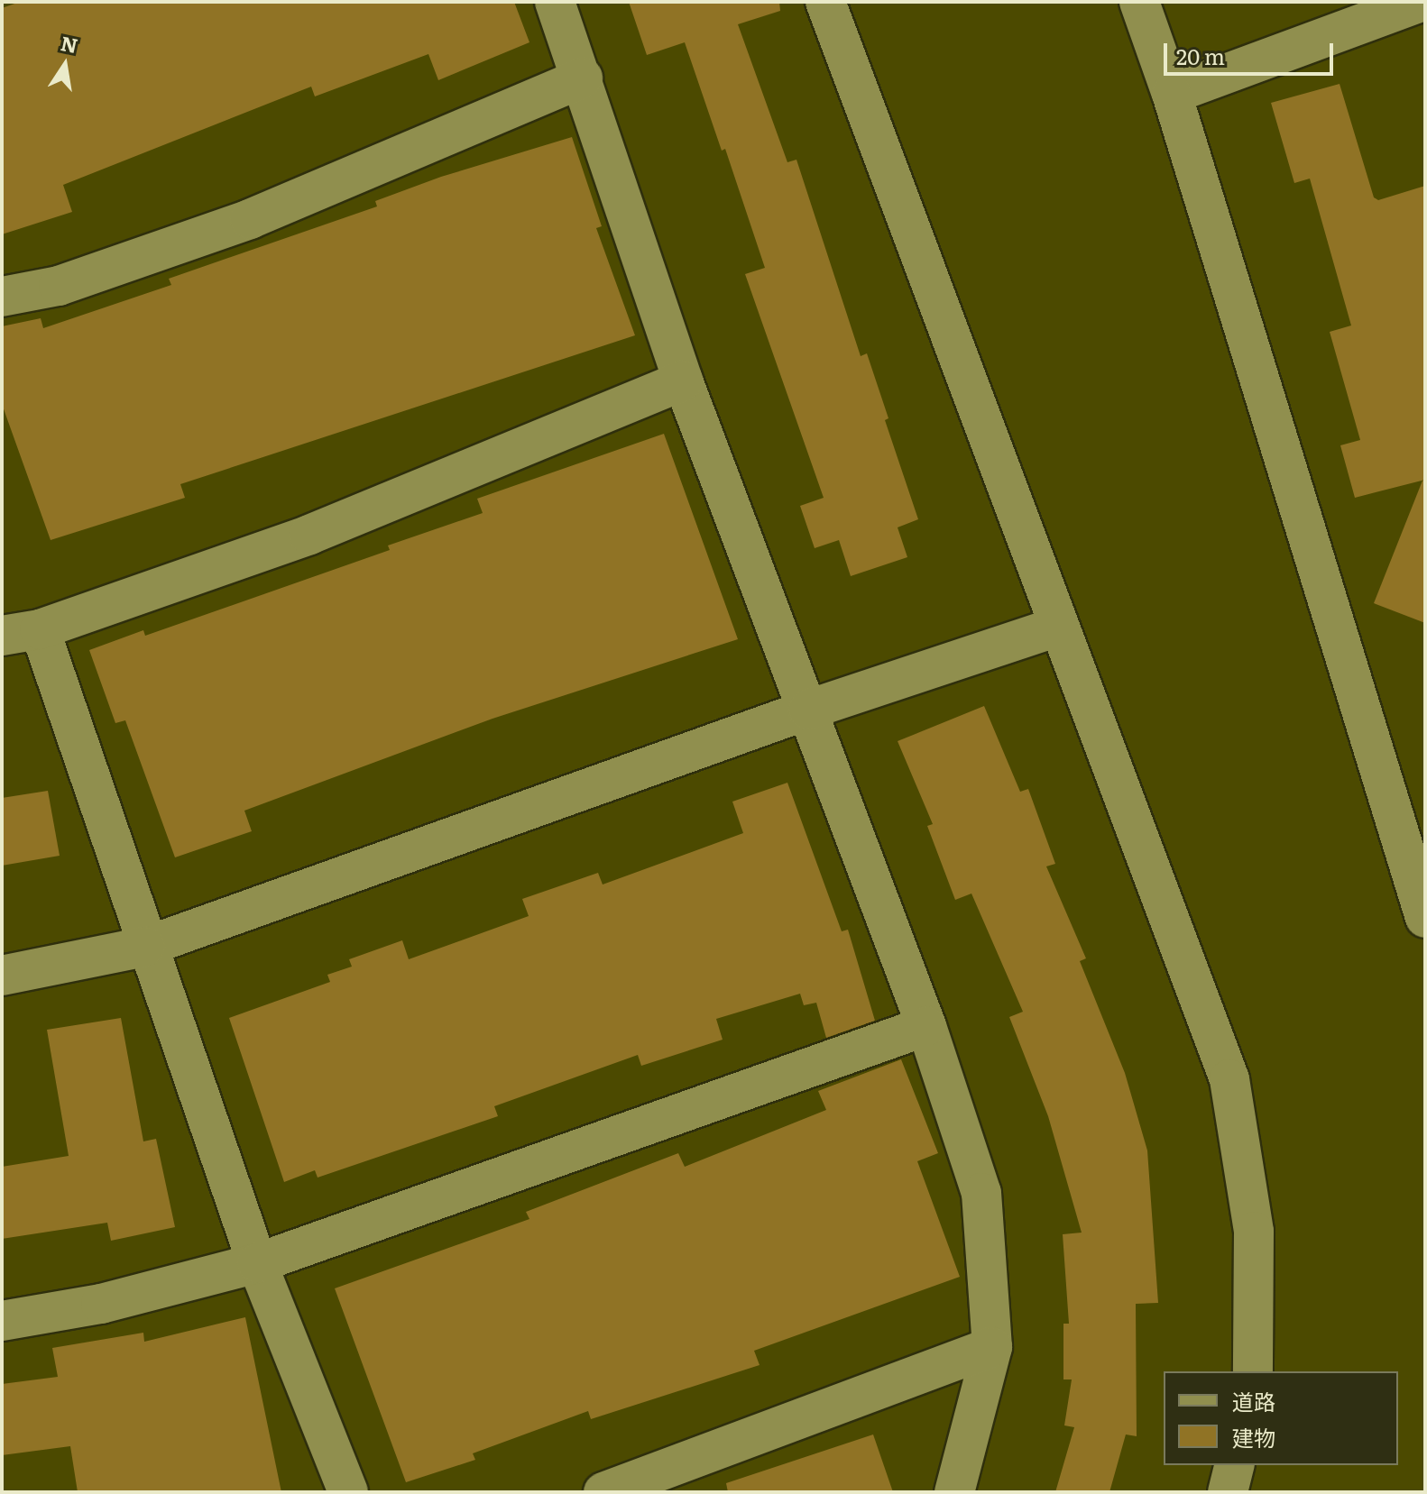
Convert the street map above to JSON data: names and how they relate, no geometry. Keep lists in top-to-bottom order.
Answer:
{
  "legend": ["道路", "建物"],
  "scale_bar": "20 m",
  "north": "top"
}
